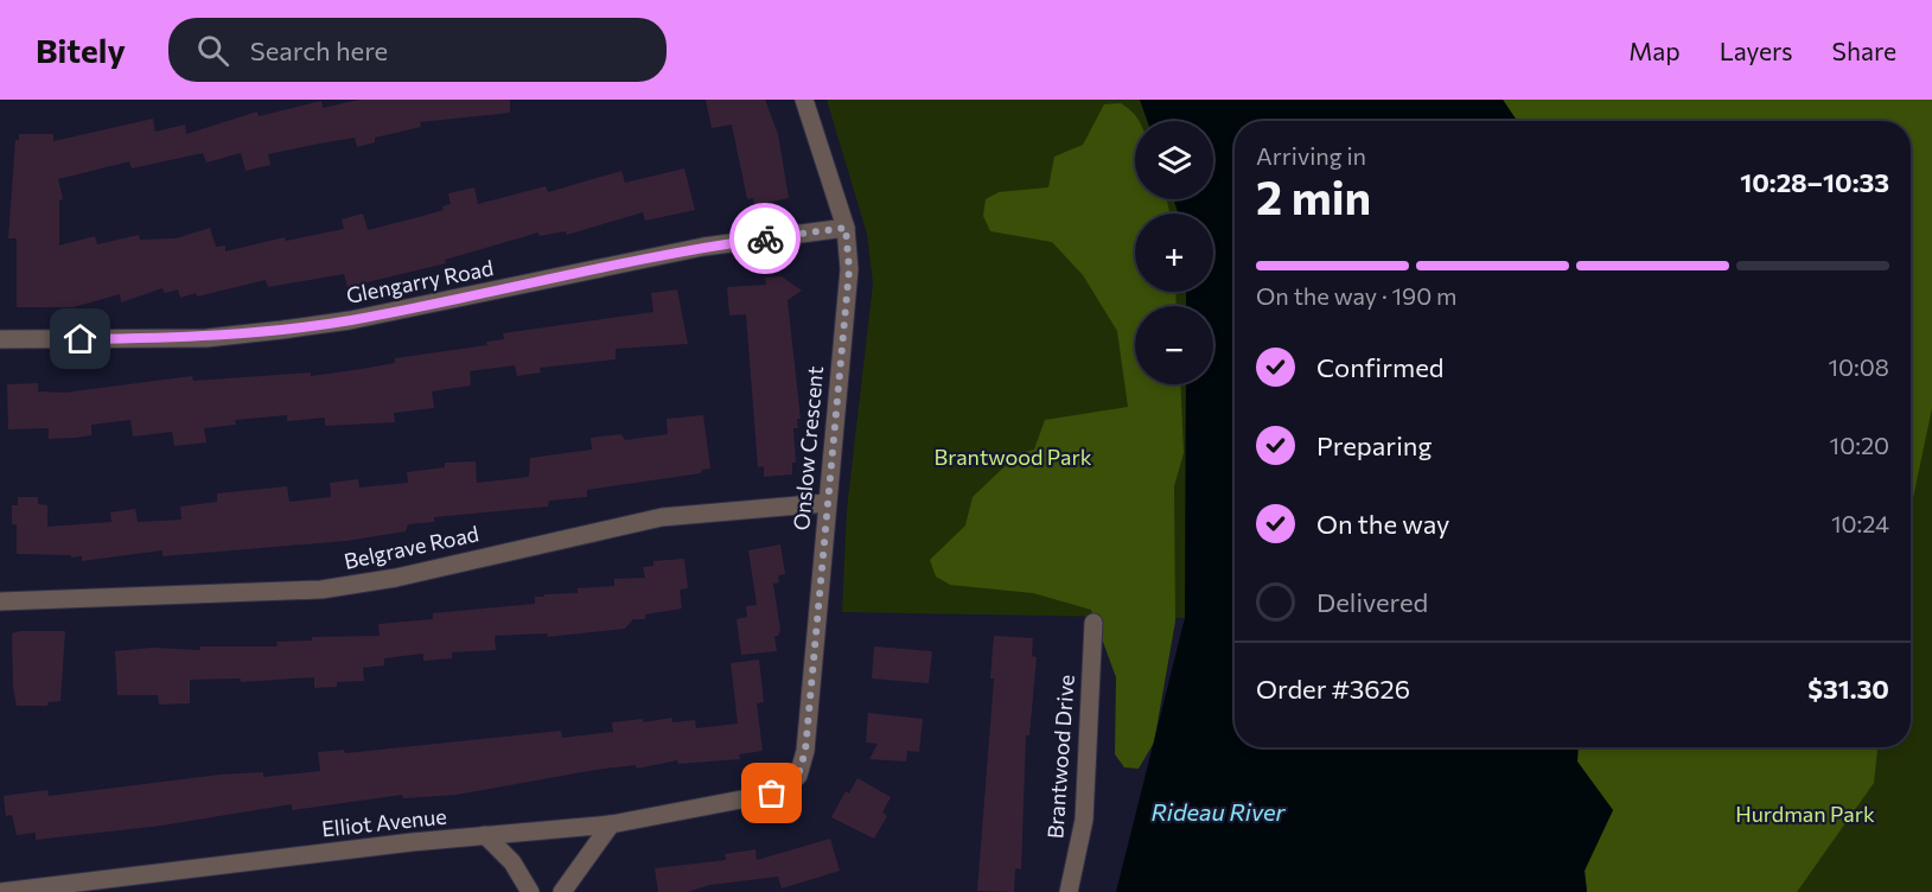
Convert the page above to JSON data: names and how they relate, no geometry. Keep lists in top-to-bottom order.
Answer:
{
  "streets": {
    "street": [
      "Glengarry Road",
      "Onslow Crescent",
      "Belgrave Road",
      "Brantwood Drive",
      "Elliot Avenue"
    ]
  },
  "crossings": [
    ["Glengarry Road", "Onslow Crescent"],
    ["Onslow Crescent", "Belgrave Road"],
    ["Onslow Crescent", "Elliot Avenue"]
  ],
  "water": ["Rideau River"],
  "parks": ["Brantwood Park", "Hurdman Park"],
  "page": {
    "header": "Bitely",
    "search": "Search here",
    "nav": ["Map", "Layers", "Share"],
    "map_buttons": ["+", "−"],
    "heading": ["2 min", "Arriving in", "10:28–10:33"],
    "panel": ["Order #3626", "$31.30"],
    "bar": "On the way · 190 m",
    "list": [
      ["Confirmed", "10:08"],
      ["Preparing", "10:20"],
      ["On the way", "10:24"],
      "Delivered"
    ]
  }
}
